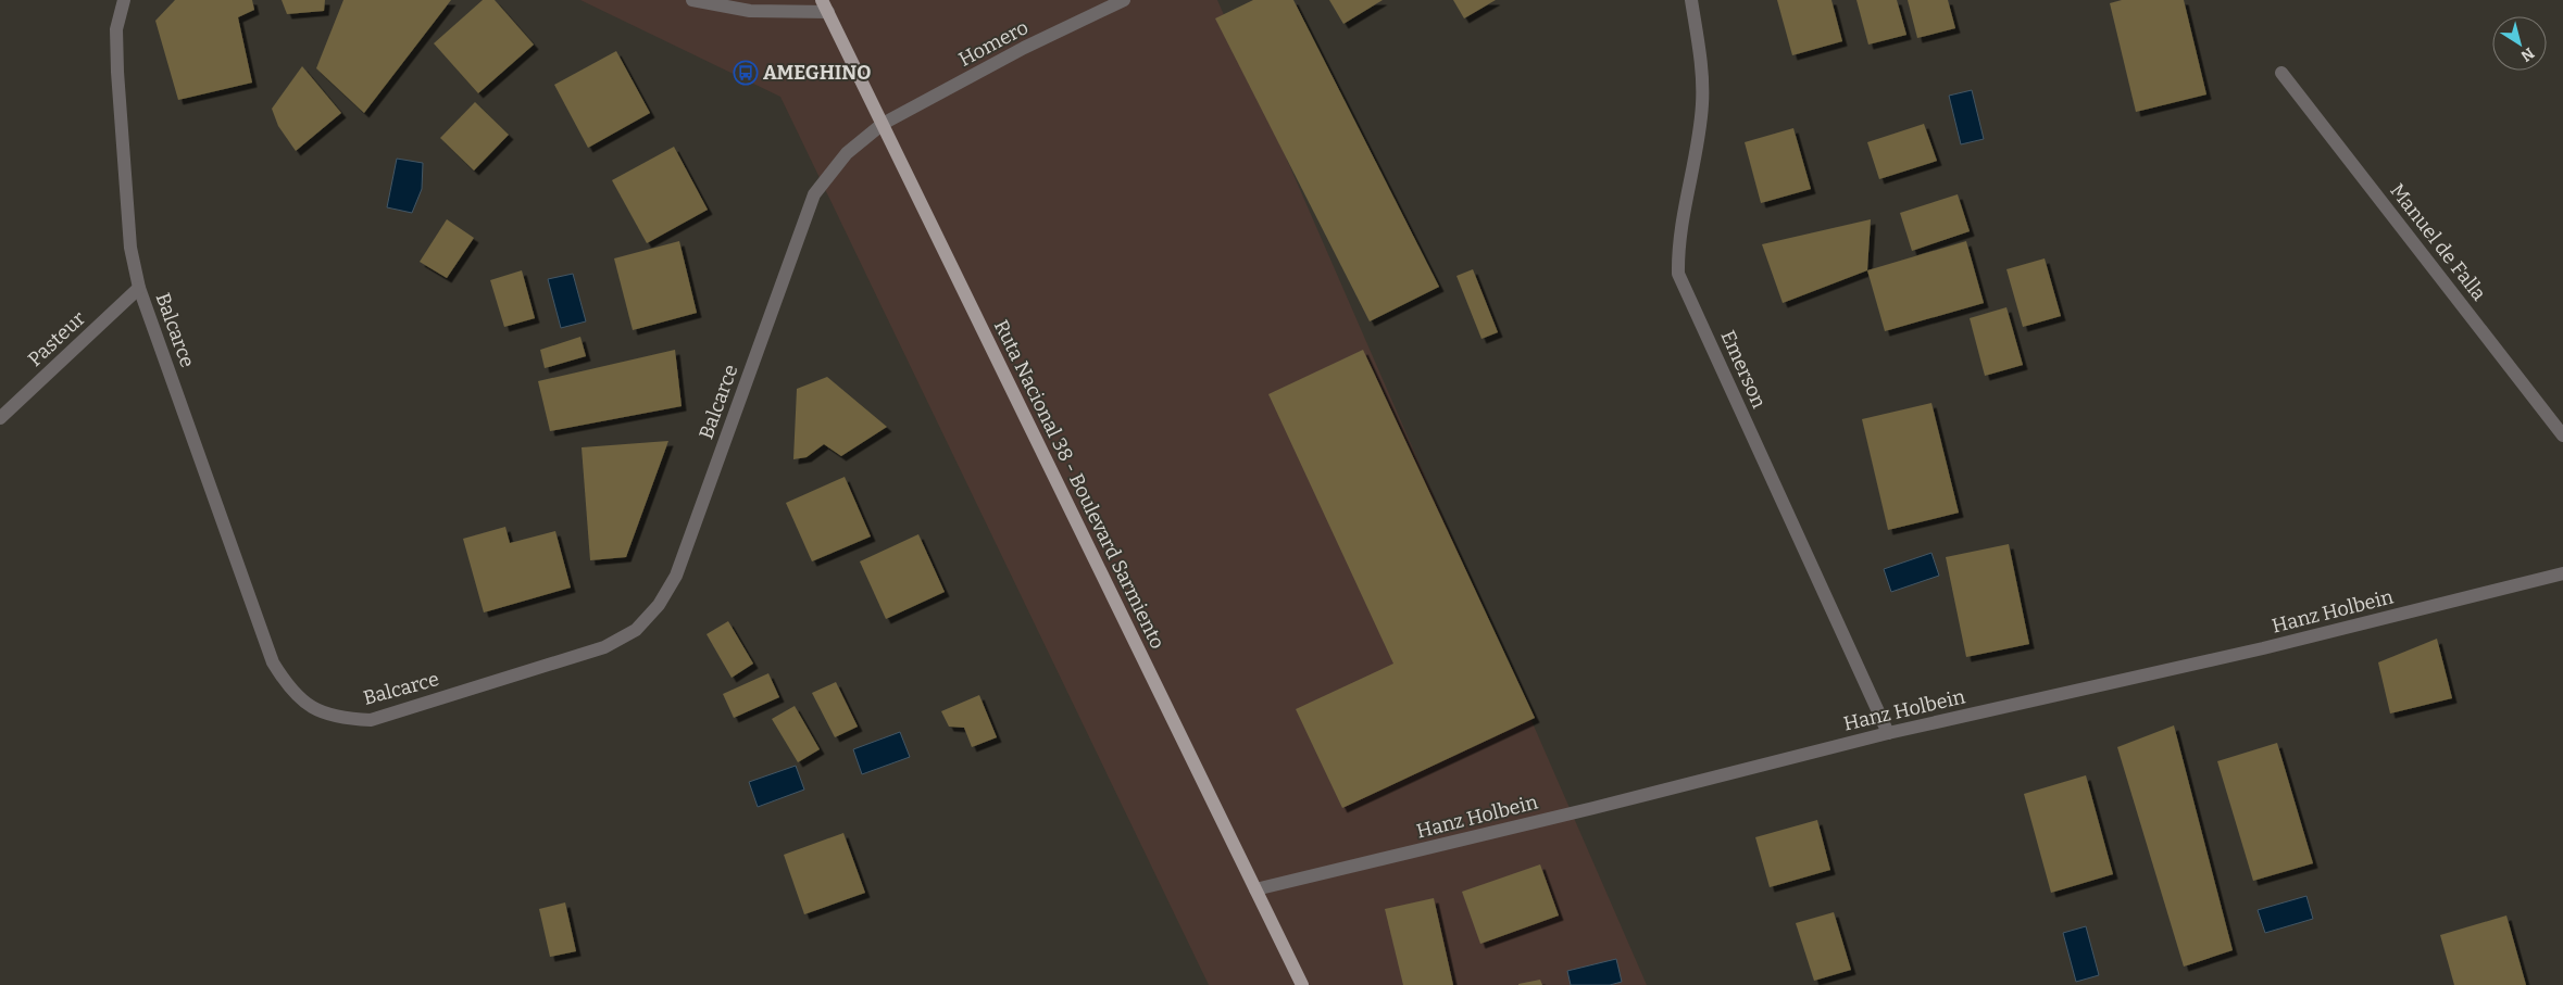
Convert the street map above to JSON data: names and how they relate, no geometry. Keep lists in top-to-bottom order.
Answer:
{
  "streets": {
    "main road": ["Ruta Nacional 38 - Boulevard Sarmiento"],
    "street": [
      "Homero",
      "Manuel de Falla",
      "Balcarce",
      "Pasteur",
      "Emerson",
      "Hanz Holbein"
    ]
  },
  "crossings": [
    ["Homero", "Balcarce"],
    ["Homero", "Ruta Nacional 38 - Boulevard Sarmiento"],
    ["Balcarce", "Pasteur"],
    ["Balcarce", "Ruta Nacional 38 - Boulevard Sarmiento"],
    ["Emerson", "Hanz Holbein"],
    ["Ruta Nacional 38 - Boulevard Sarmiento", "Hanz Holbein"]
  ],
  "places": {
    "bus stop": ["AMEGHINO"]
  },
  "north": "bottom right"
}
